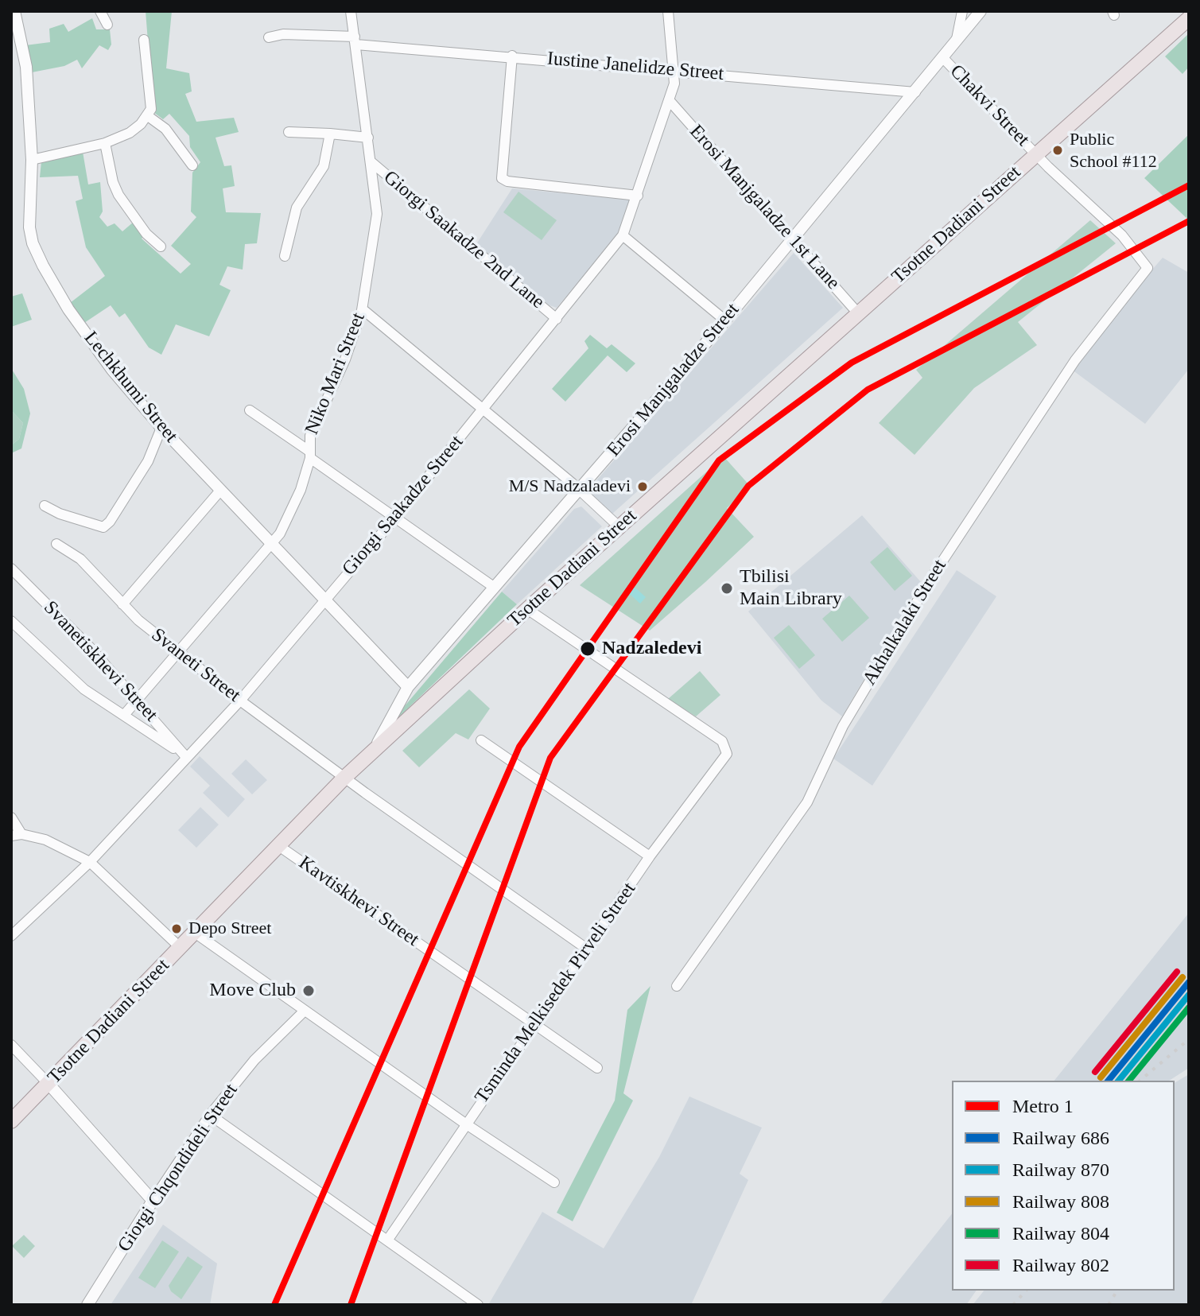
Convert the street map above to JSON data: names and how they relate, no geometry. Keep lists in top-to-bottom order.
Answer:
{
  "streets": {
    "main road": ["Tsotne Dadiani Street"],
    "street": [
      "Iustine Janelidze Street",
      "Chakvi Street",
      "Erosi Manjgaladze 1st Lane",
      "Giorgi Saakadze 2nd Lane",
      "Niko Mari Street",
      "Erosi Manjgaladze Street",
      "Lechkhumi Street",
      "Giorgi Saakadze Street",
      "Akhalkalaki Street",
      "Svanetiskhevi Street",
      "Svaneti Street",
      "Kavtiskhevi Street",
      "Tsminda Melkisedek Pirveli Street",
      "Giorgi Chqondideli Street"
    ]
  },
  "crossings": [
    ["Iustine Janelidze Street", "Niko Mari Street"],
    ["Iustine Janelidze Street", "Erosi Manjgaladze Street"],
    ["Iustine Janelidze Street", "Giorgi Saakadze Street"],
    ["Chakvi Street", "Tsotne Dadiani Street"],
    ["Chakvi Street", "Erosi Manjgaladze Street"],
    ["Chakvi Street", "Akhalkalaki Street"],
    ["Erosi Manjgaladze 1st Lane", "Tsotne Dadiani Street"],
    ["Erosi Manjgaladze 1st Lane", "Erosi Manjgaladze Street"],
    ["Erosi Manjgaladze 1st Lane", "Giorgi Saakadze Street"],
    ["Tsotne Dadiani Street", "Erosi Manjgaladze Street"],
    ["Tsotne Dadiani Street", "Svaneti Street"],
    ["Tsotne Dadiani Street", "Kavtiskhevi Street"],
    ["Tsotne Dadiani Street", "Tsminda Melkisedek Pirveli Street"],
    ["Giorgi Saakadze 2nd Lane", "Niko Mari Street"],
    ["Giorgi Saakadze 2nd Lane", "Giorgi Saakadze Street"],
    ["Niko Mari Street", "Lechkhumi Street"],
    ["Niko Mari Street", "Svanetiskhevi Street"],
    ["Niko Mari Street", "Svaneti Street"],
    ["Erosi Manjgaladze Street", "Lechkhumi Street"],
    ["Lechkhumi Street", "Giorgi Saakadze Street"],
    ["Giorgi Saakadze Street", "Svanetiskhevi Street"],
    ["Giorgi Saakadze Street", "Svaneti Street"],
    ["Svaneti Street", "Tsminda Melkisedek Pirveli Street"],
    ["Kavtiskhevi Street", "Tsminda Melkisedek Pirveli Street"]
  ],
  "places": [
    "Public School #112",
    "M/S Nadzaladevi",
    "Tbilisi Main Library",
    "Nadzaledevi",
    "Depo Street",
    "Move Club"
  ],
  "lines": [
    "metro line 1",
    "rail line 802",
    "rail line 808",
    "rail line 686",
    "rail line 870",
    "rail line 804"
  ],
  "legend": [
    "Metro 1",
    "Railway 686",
    "Railway 870",
    "Railway 808",
    "Railway 804",
    "Railway 802"
  ]
}
